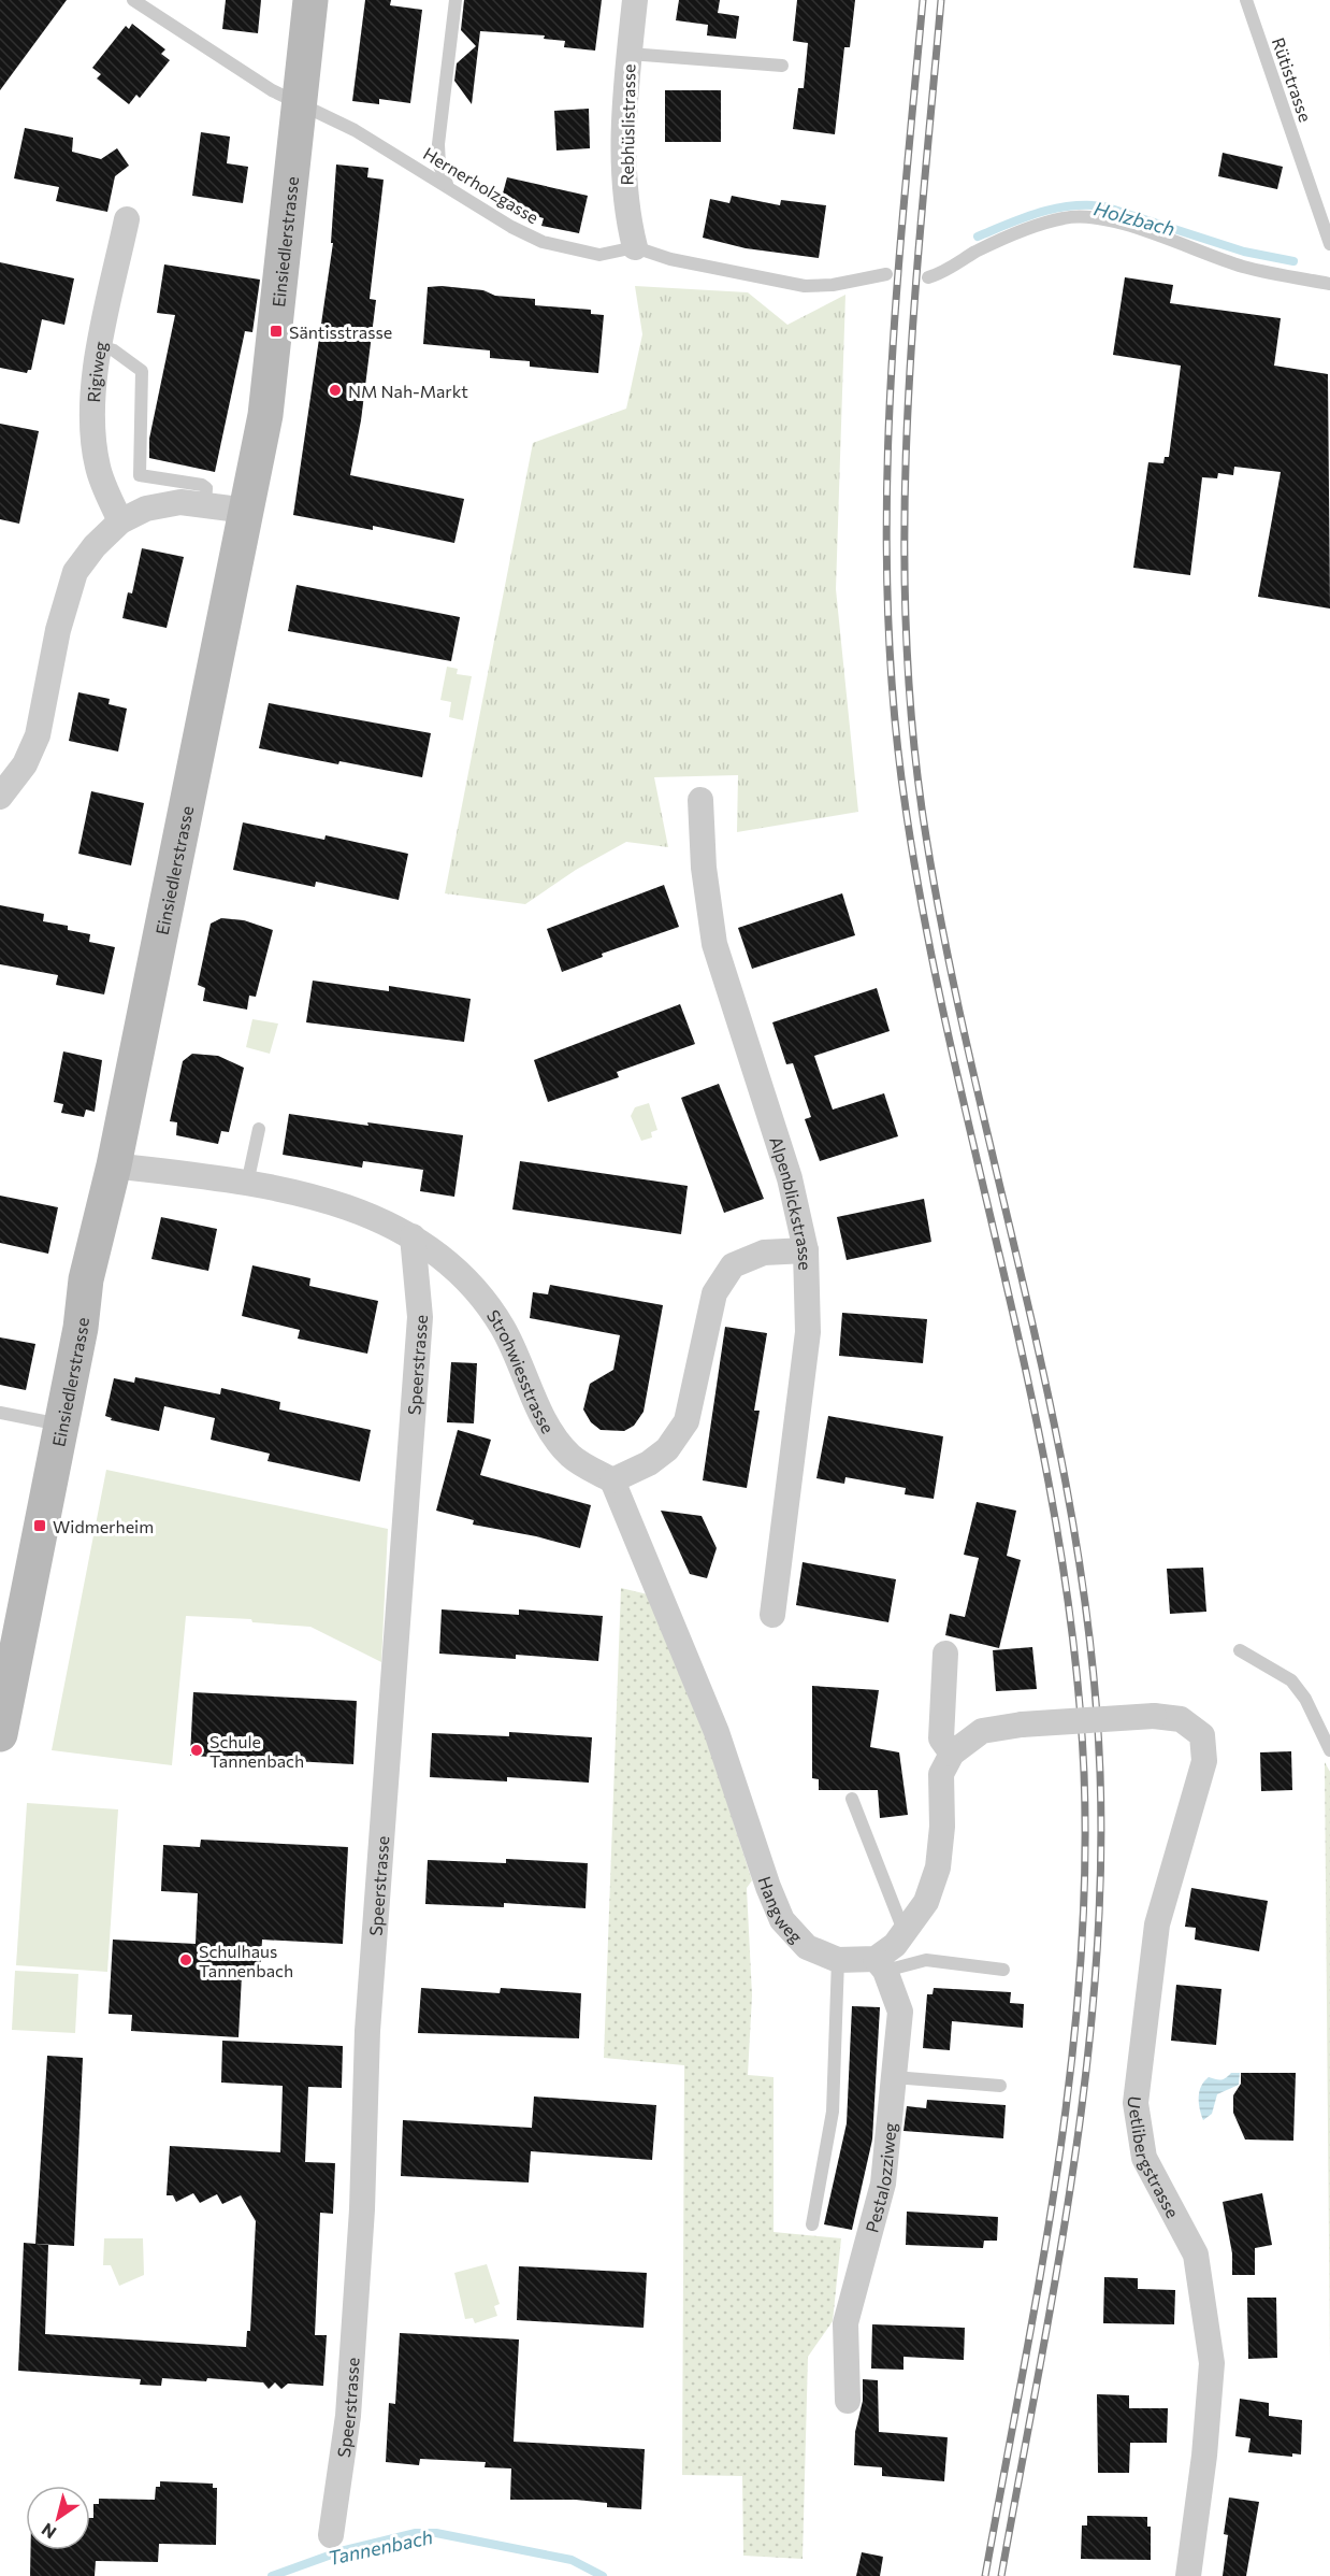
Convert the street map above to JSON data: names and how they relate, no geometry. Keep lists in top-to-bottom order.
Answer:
{
  "streets": {
    "main road": ["Einsiedlerstrasse"],
    "street": [
      "Rebhüslistrasse",
      "Rigiweg",
      "Alpenblickstrasse",
      "Speerstrasse",
      "Strohwiesstrasse",
      "Hangweg",
      "Uetlibergstrasse",
      "Pestalozziweg"
    ],
    "lane": ["Rütistrasse", "Hernerholzgasse"]
  },
  "crossings": [
    ["Rebhüslistrasse", "Hernerholzgasse"],
    ["Hernerholzgasse", "Einsiedlerstrasse"],
    ["Einsiedlerstrasse", "Strohwiesstrasse"],
    ["Speerstrasse", "Strohwiesstrasse"],
    ["Strohwiesstrasse", "Hangweg"],
    ["Hangweg", "Pestalozziweg"]
  ],
  "water": ["Holzbach", "Tannenbach"],
  "places": {
    "transit": ["Säntisstrasse", "Widmerheim"],
    "other": ["NM Nah-Markt", "Schule Tannenbach", "Schulhaus Tannenbach"]
  },
  "north": "bottom left"
}
